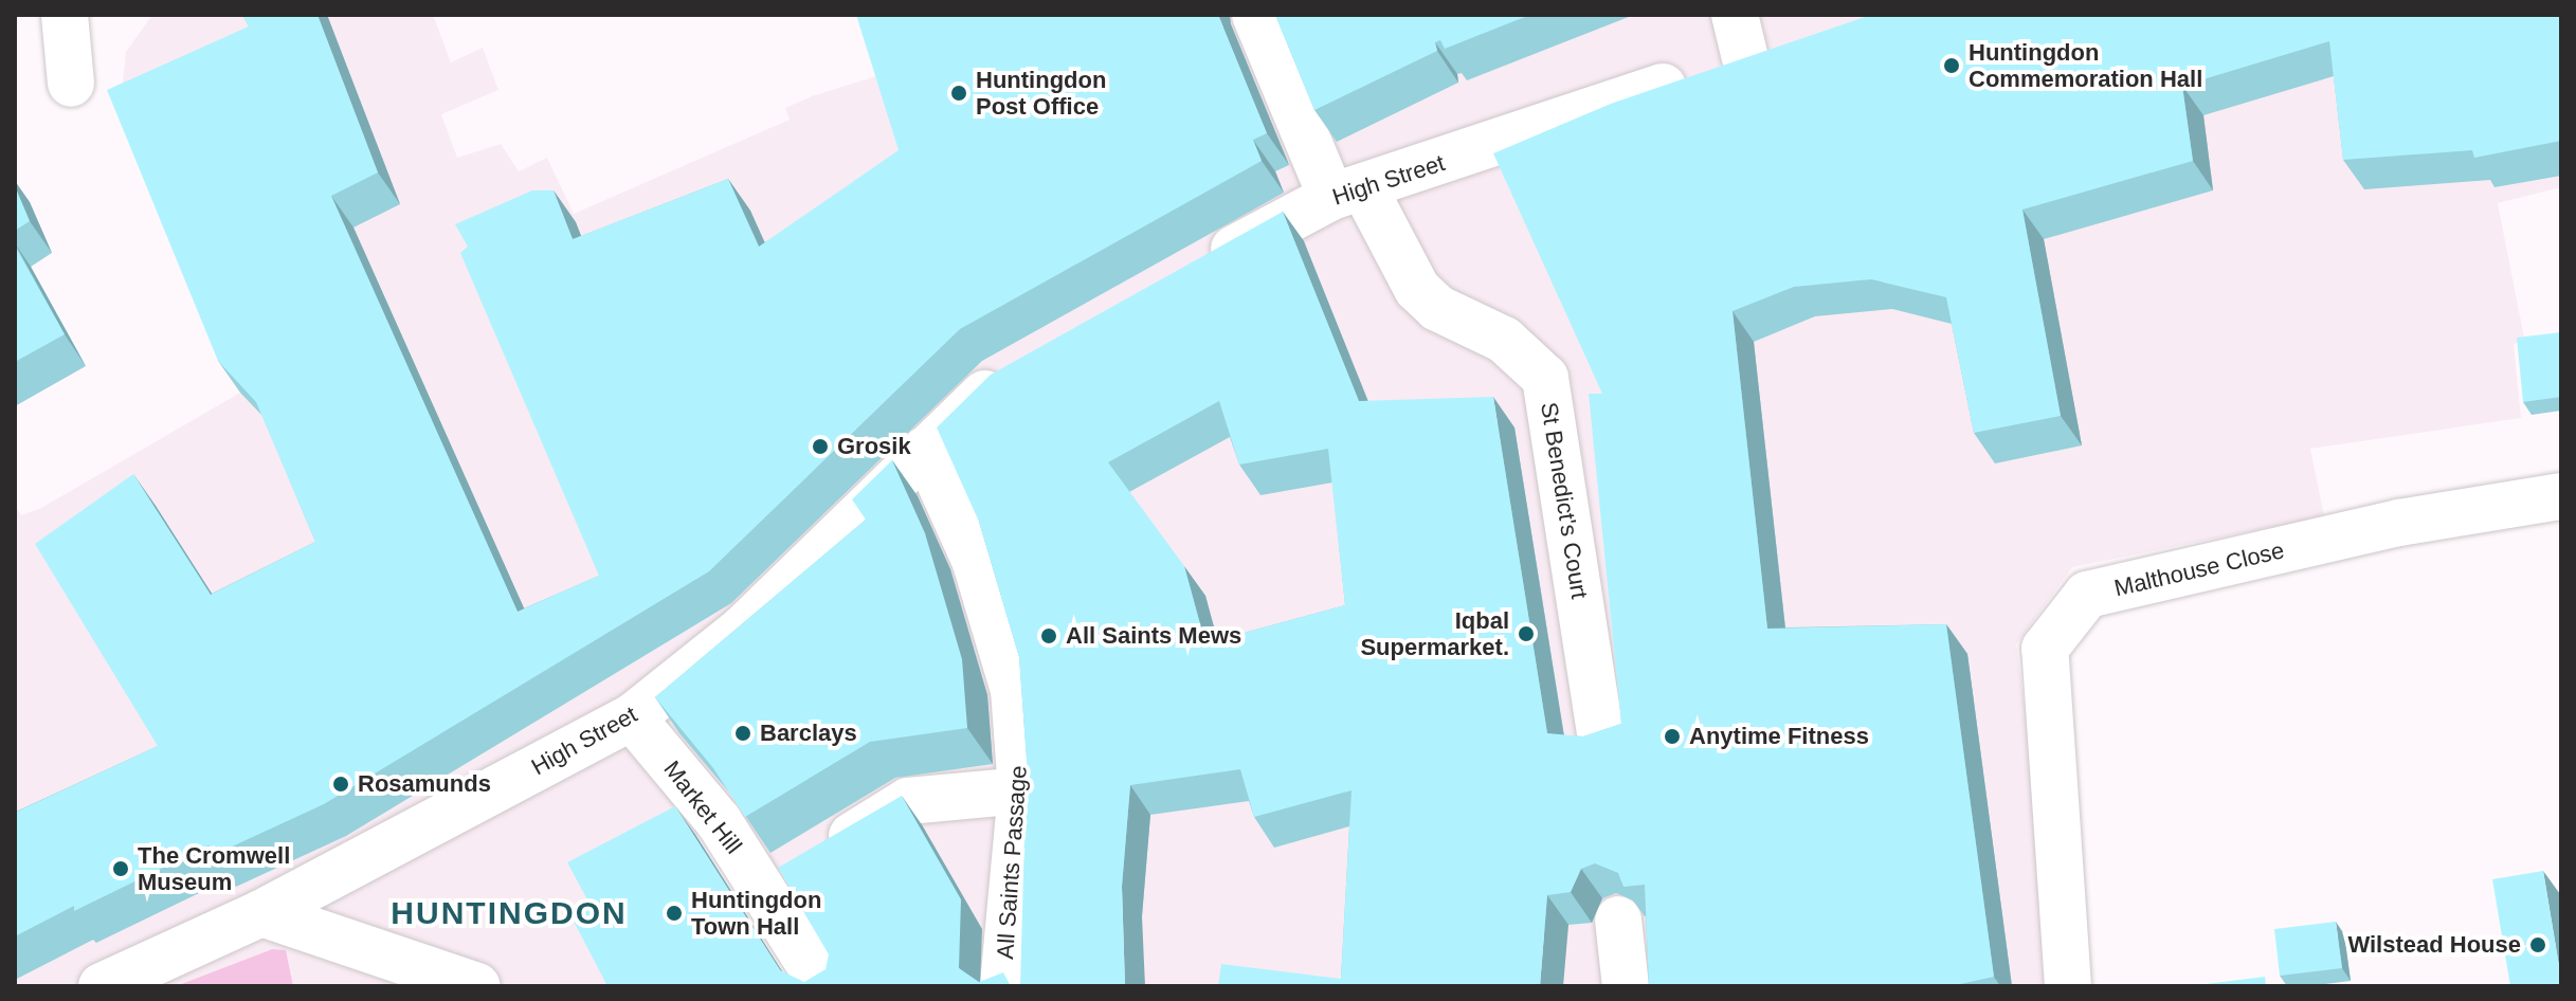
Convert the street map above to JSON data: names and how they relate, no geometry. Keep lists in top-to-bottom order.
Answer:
{
  "streets": {
    "street": [
      "High Street",
      "St Benedict's Court",
      "Malthouse Close",
      "Market Hill",
      "All Saints Passage"
    ]
  },
  "crossings": [
    ["High Street", "St Benedict's Court"],
    ["High Street", "Market Hill"],
    ["High Street", "All Saints Passage"]
  ],
  "districts": ["HUNTINGDON"],
  "places": [
    "Huntingdon Commemoration Hall",
    "Huntingdon Post Office",
    "Grosik",
    "Iqbal Supermarket.",
    "All Saints Mews",
    "Barclays",
    "Anytime Fitness",
    "Rosamunds",
    "The Cromwell Museum",
    "Huntingdon Town Hall",
    "Wilstead House"
  ]
}
